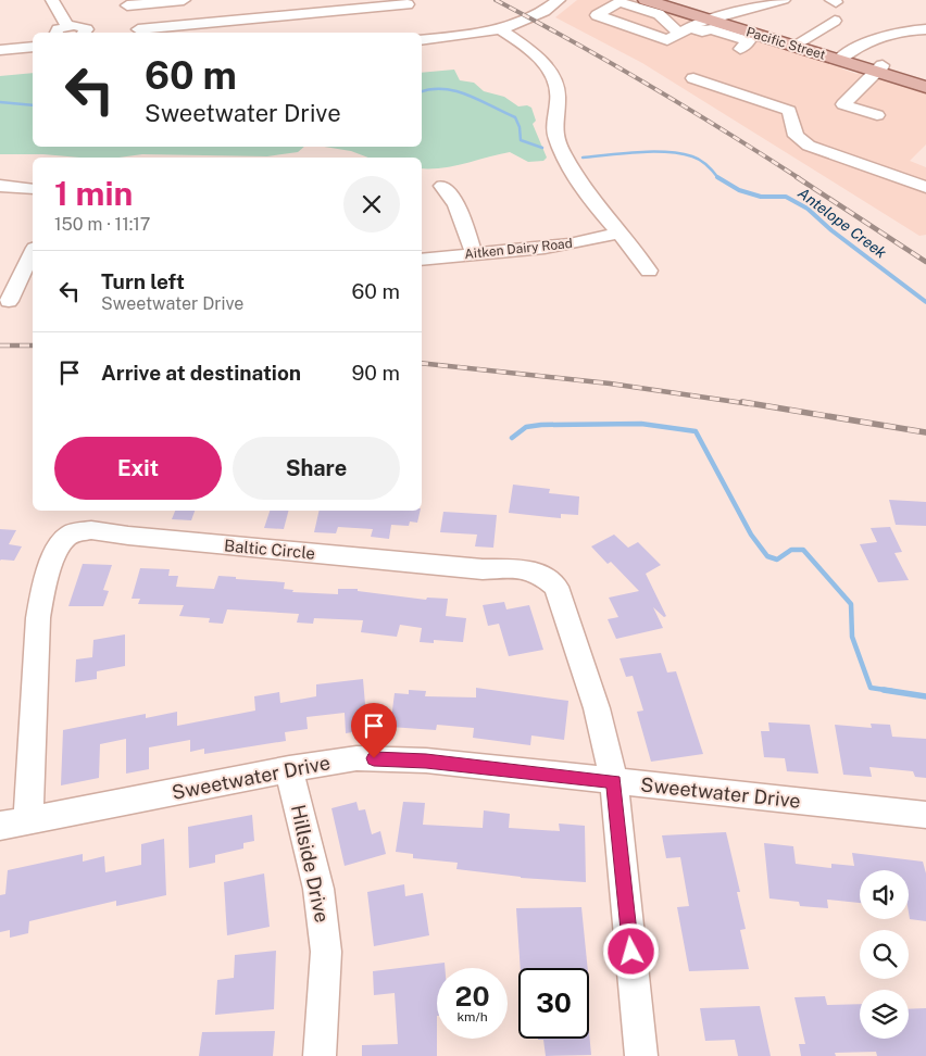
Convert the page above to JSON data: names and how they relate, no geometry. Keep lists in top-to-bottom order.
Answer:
{
  "streets": {
    "main road": ["Pacific Street"],
    "street": [
      "Aitken Dairy Road",
      "Baltic Circle",
      "Sweetwater Drive",
      "Hillside Drive"
    ]
  },
  "crossings": [
    ["Baltic Circle", "Sweetwater Drive"],
    ["Sweetwater Drive", "Hillside Drive"]
  ],
  "water": ["Antelope Creek"],
  "page": {
    "turn": ["60 m", "Sweetwater Drive"],
    "heading": ["1 min", "150 m · 11:17"],
    "list": [
      {
        "name": "Turn left",
        "note": "Sweetwater Drive",
        "value": "60 m"
      },
      {
        "name": "Arrive at destination",
        "value": "90 m"
      }
    ],
    "buttons": ["Exit", "Share"],
    "speed": "20 km/h",
    "limit": "30"
  }
}
